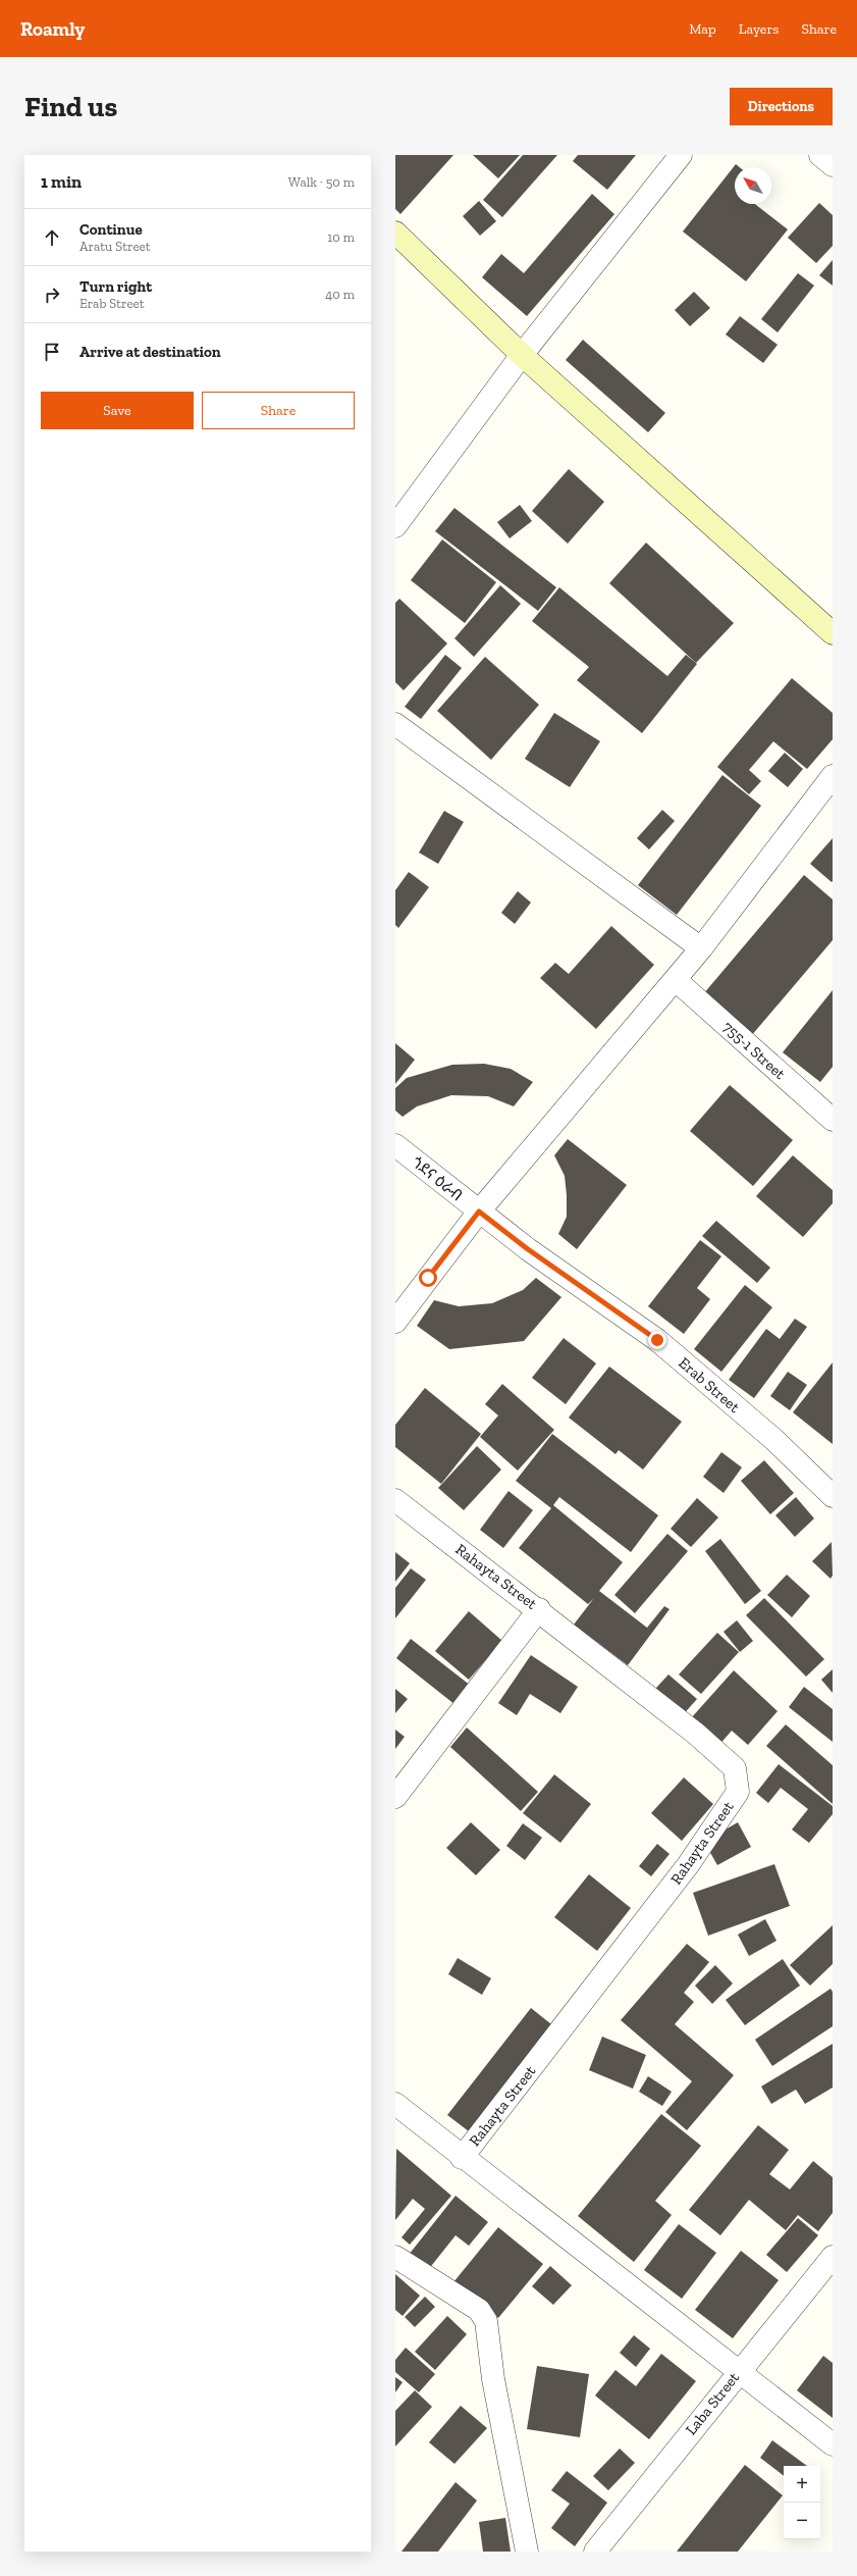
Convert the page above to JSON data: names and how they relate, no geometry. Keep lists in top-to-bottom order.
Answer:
{
  "streets": {
    "street": [
      "755-1 Street",
      "ጎደና ዕራብ",
      "Erab Street",
      "Rahayta Street",
      "Laba Street"
    ]
  },
  "crossings": [
    ["ጎደና ዕራብ", "Erab Street"]
  ],
  "north": "top left",
  "page": {
    "header": "Roamly",
    "nav": ["Map", "Layers", "Share"],
    "buttons": [
      "Directions",
      ["Save", "Share"]
    ],
    "title": "Find us",
    "heading": ["1 min", "Walk · 50 m"],
    "list": [
      ["Continue", "Aratu Street", "10 m"],
      ["Turn right", "Erab Street", "40 m"],
      "Arrive at destination"
    ],
    "map_buttons": ["+", "−"]
  }
}
